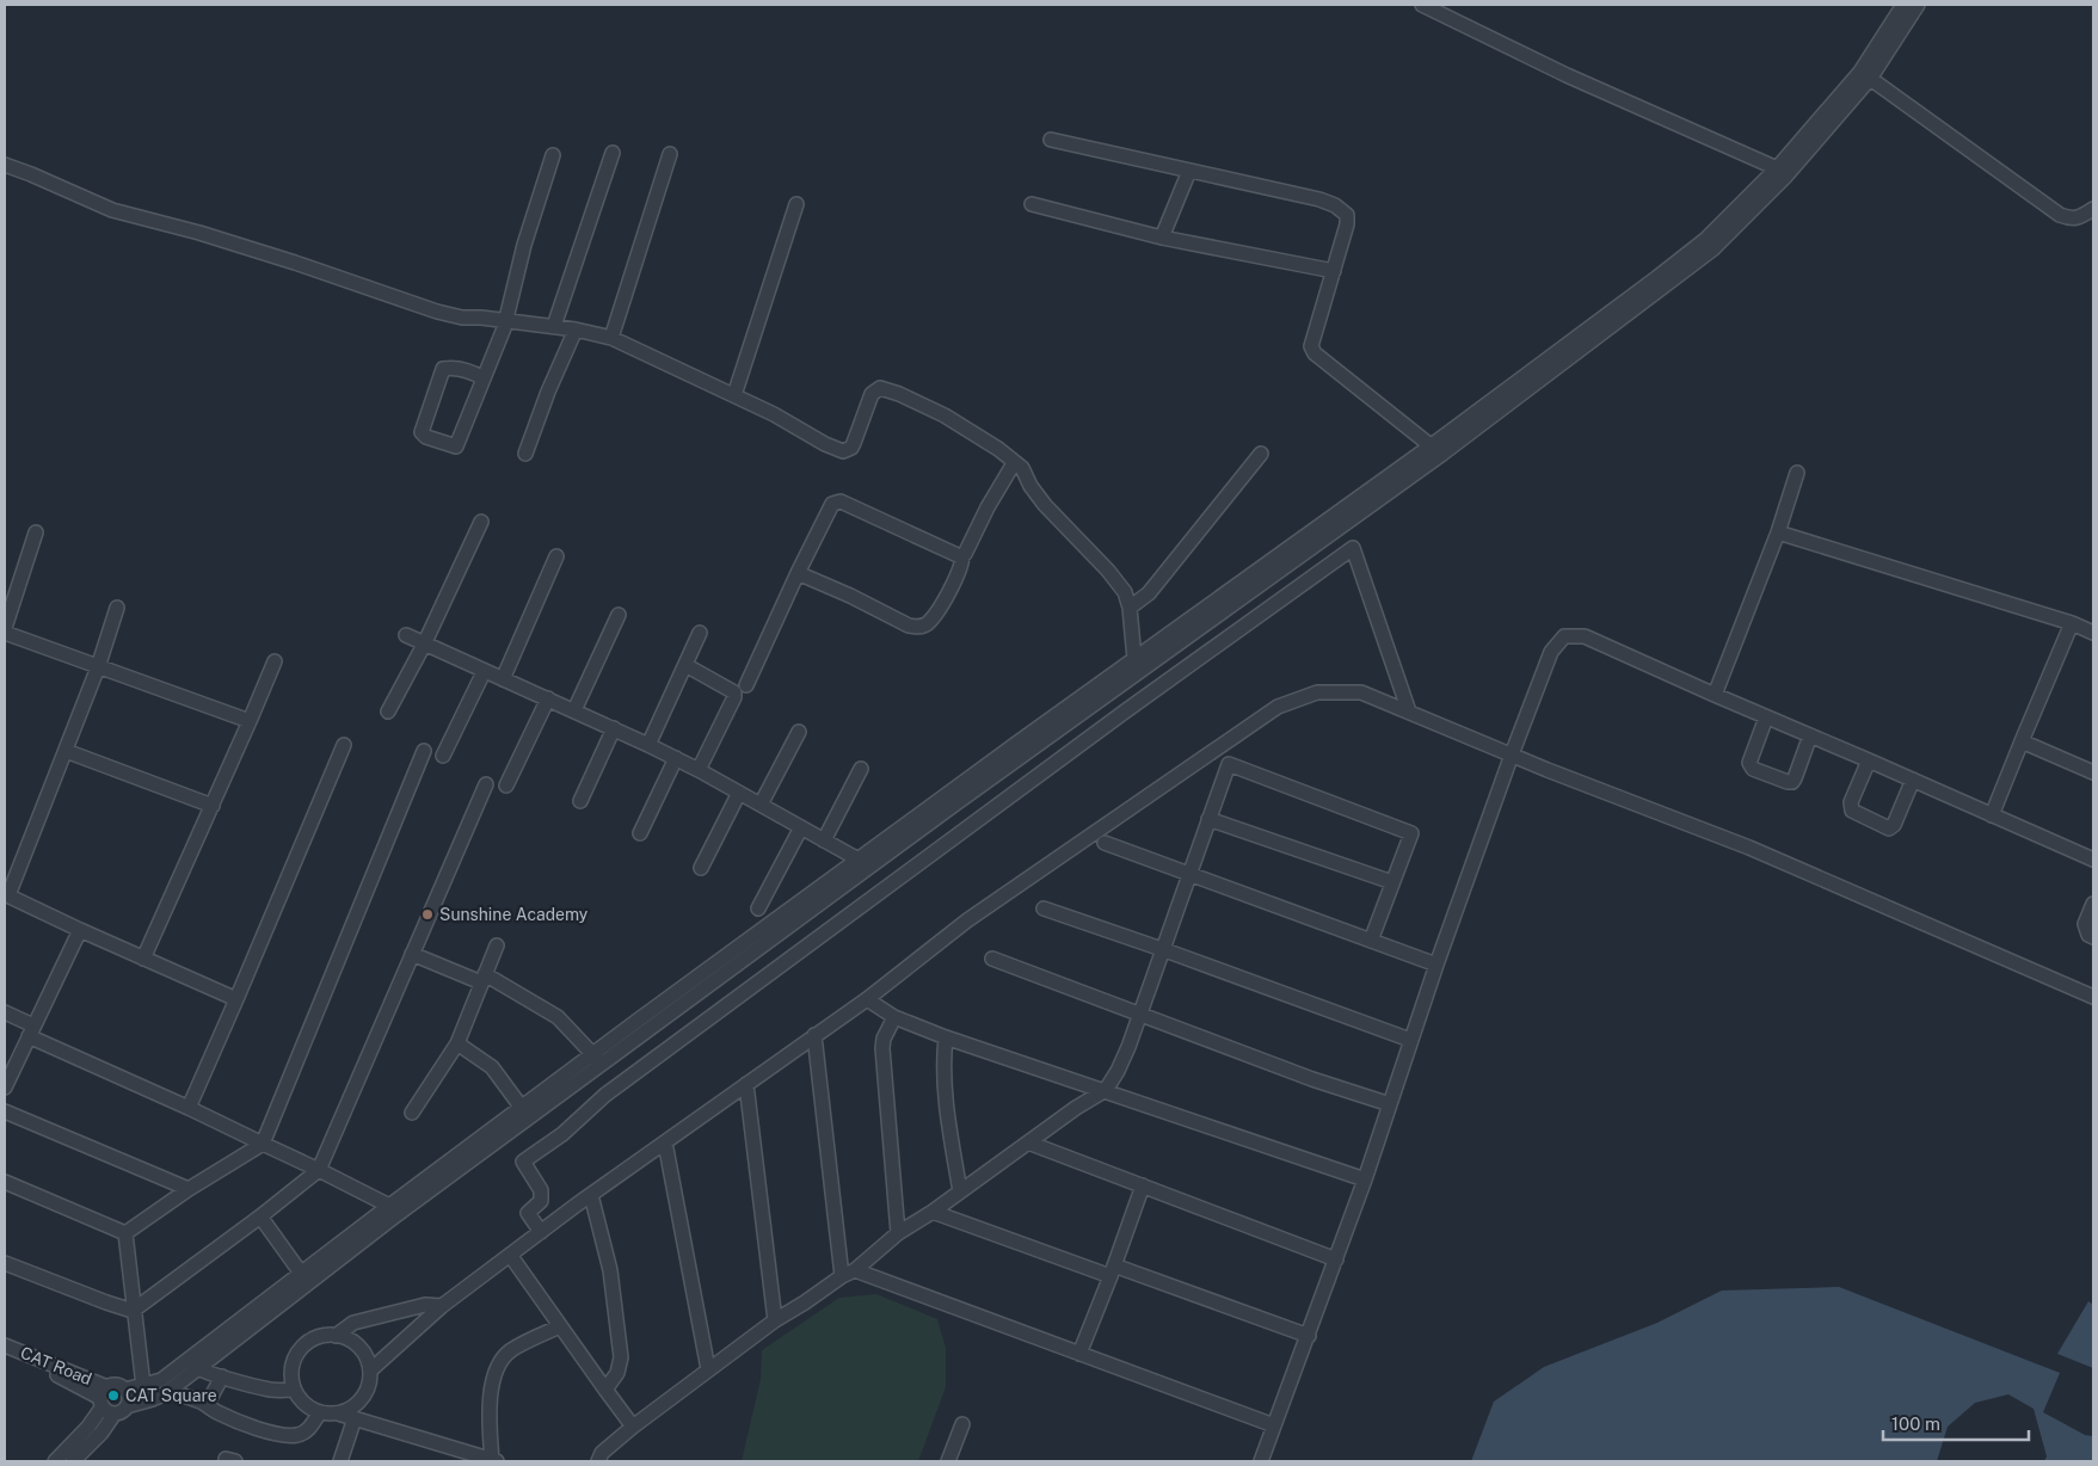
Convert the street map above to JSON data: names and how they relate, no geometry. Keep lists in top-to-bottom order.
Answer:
{
  "streets": {
    "street": ["CAT Road"]
  },
  "places": ["Sunshine Academy", "CAT Square"],
  "scale_bar": "100 m"
}
